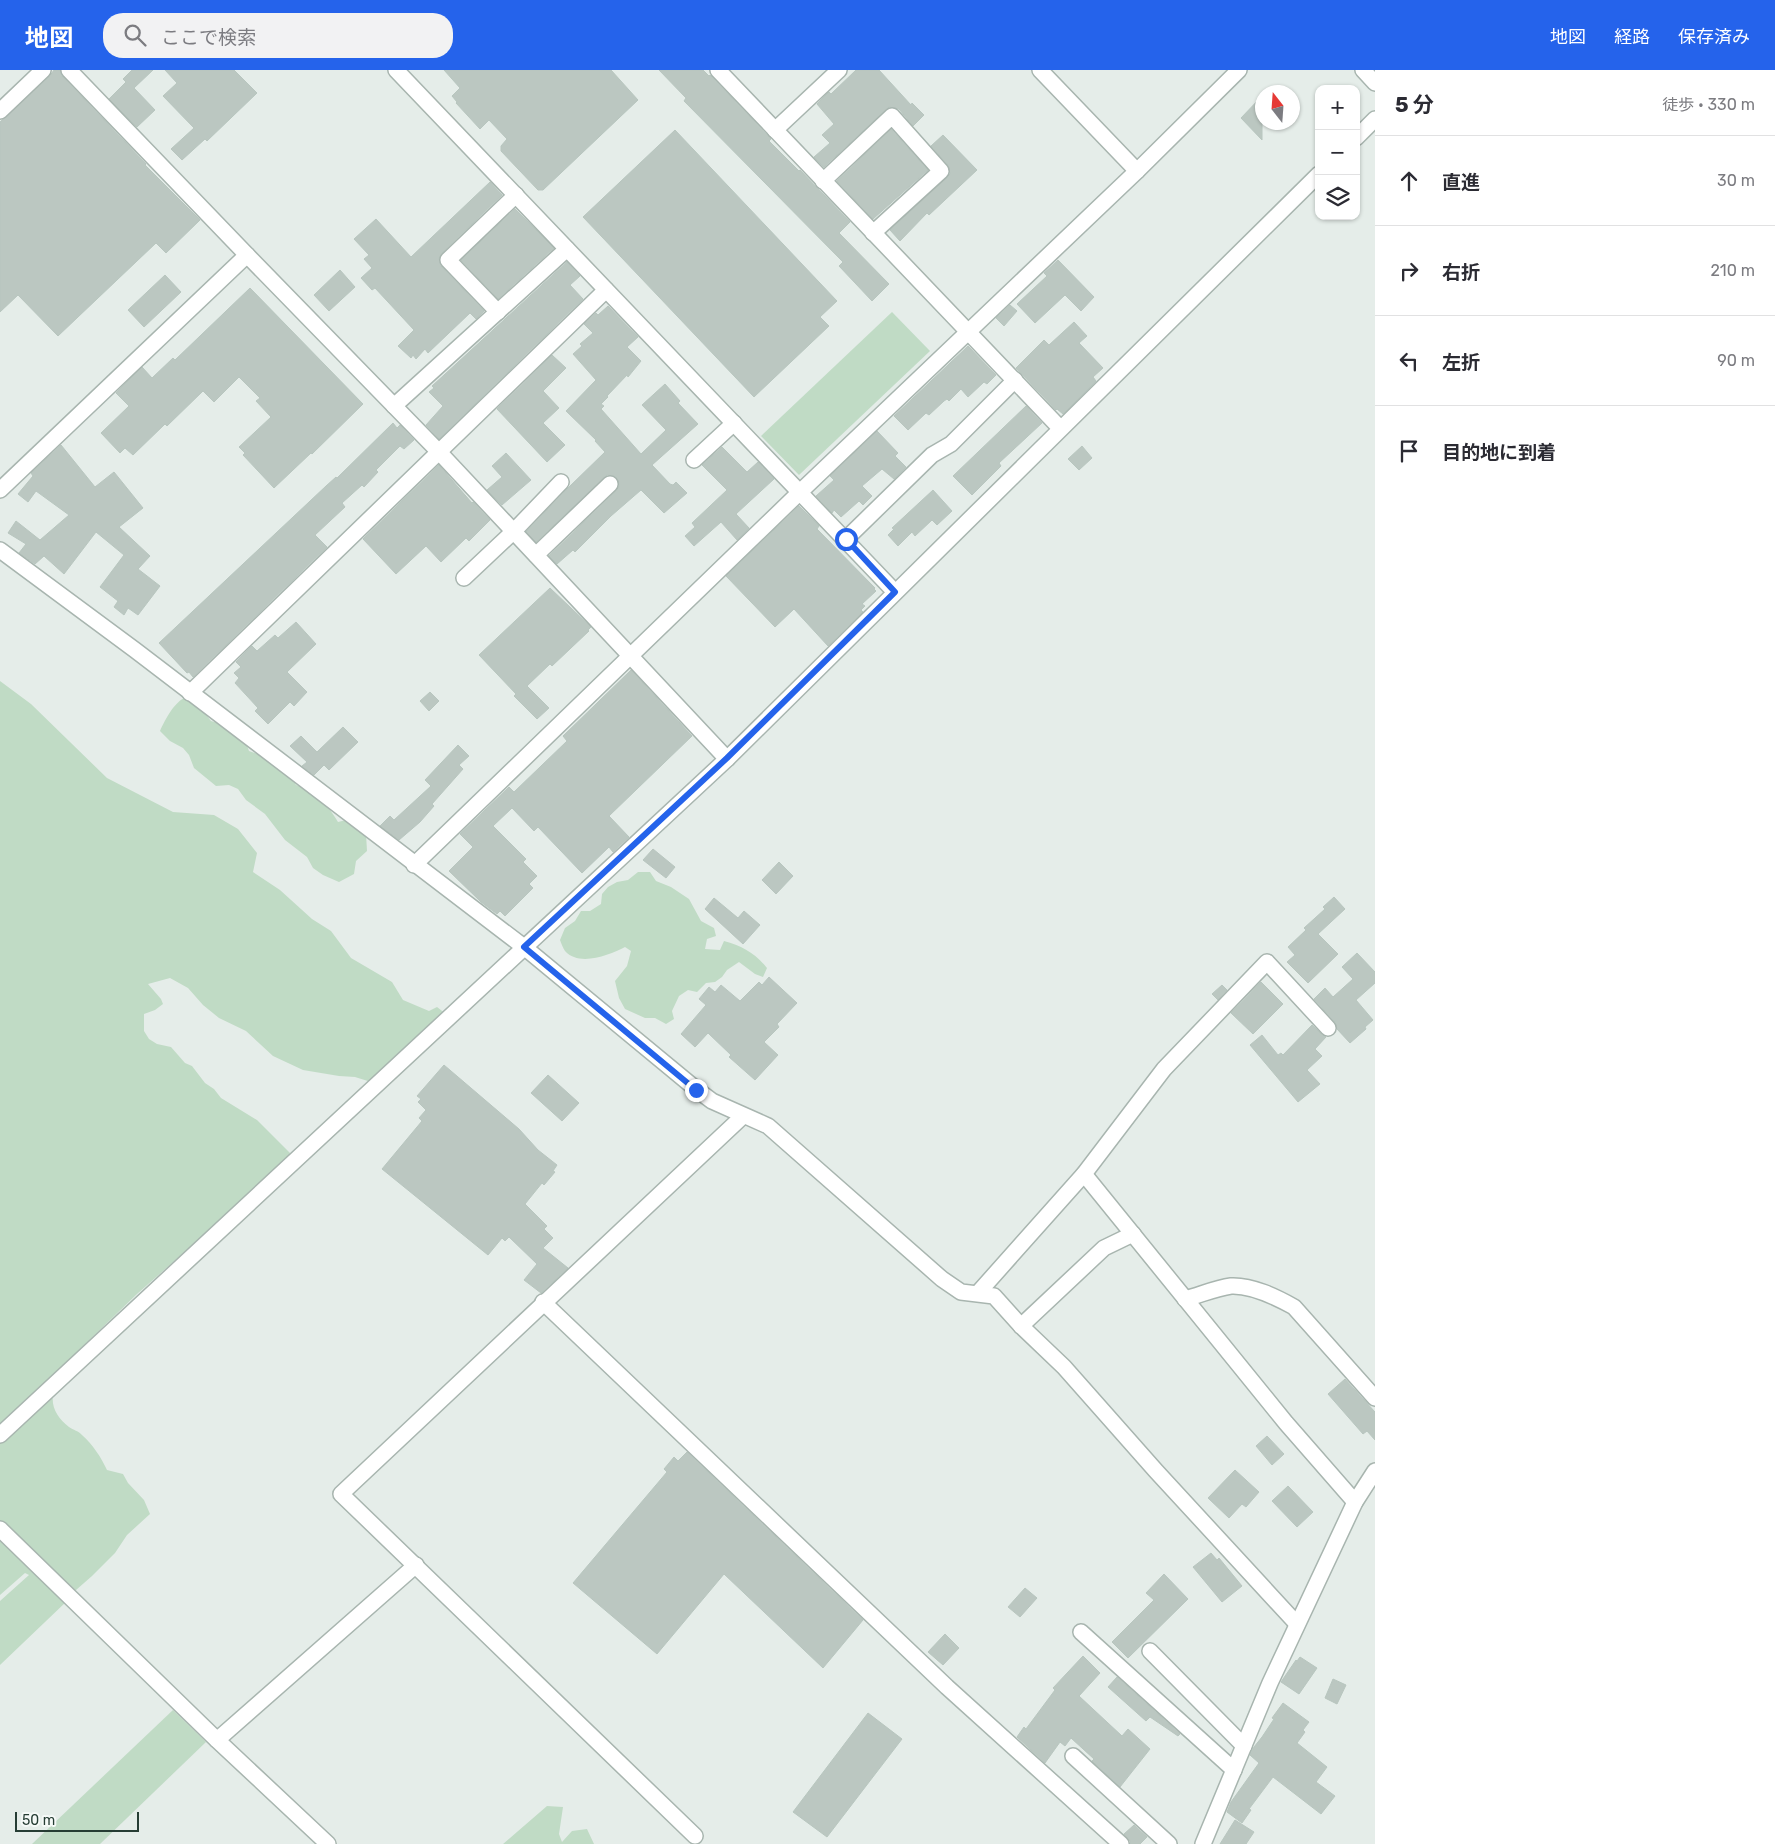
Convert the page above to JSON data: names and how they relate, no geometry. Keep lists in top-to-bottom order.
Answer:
{
  "scale_bar": "50 m",
  "north": "top",
  "page": {
    "header": "地図",
    "search": "ここで検索",
    "nav": ["地図", "経路", "保存済み"],
    "heading": ["5 分", "徒歩 · 330 m"],
    "map_buttons": ["+", "−"],
    "list": [
      ["直進", "30 m"],
      ["右折", "210 m"],
      ["左折", "90 m"],
      "目的地に到着"
    ],
    "scale": "50 m"
  }
}
